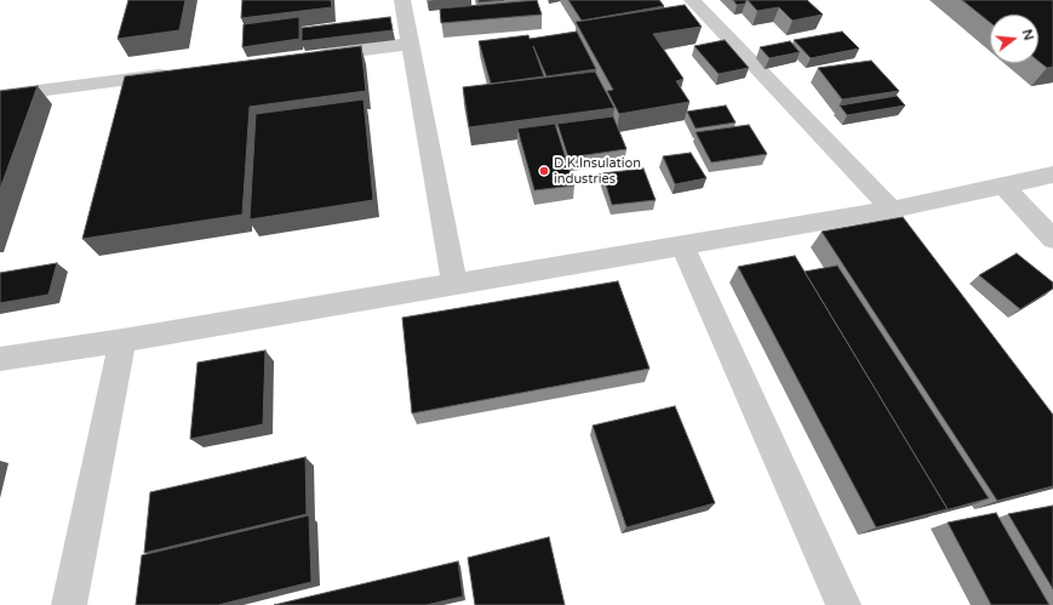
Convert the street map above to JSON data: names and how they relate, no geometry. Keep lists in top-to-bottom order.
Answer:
{
  "places": ["D.K.Insulation industries"],
  "north": "right"
}
